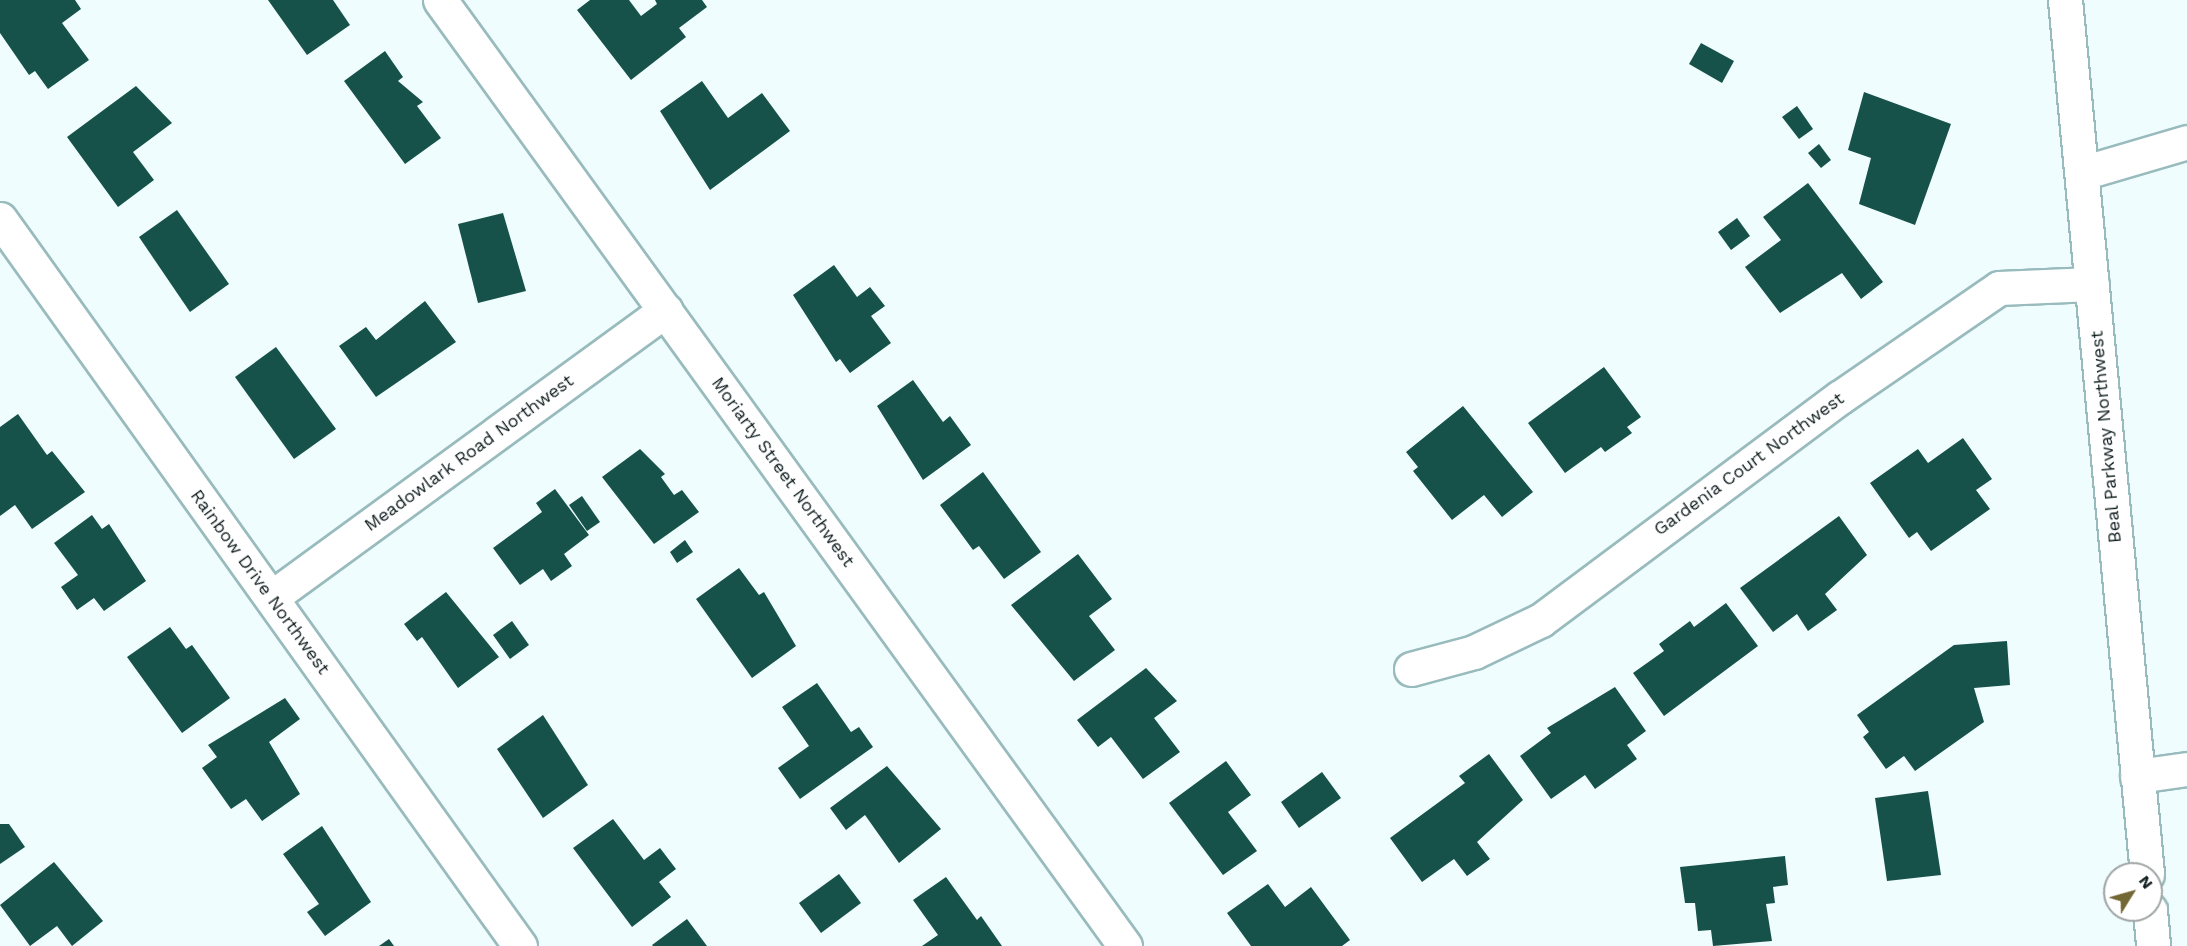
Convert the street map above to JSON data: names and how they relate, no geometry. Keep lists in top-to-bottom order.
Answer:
{
  "streets": {
    "street": [
      "Beal Parkway Northwest",
      "Meadowlark Road Northwest",
      "Gardenia Court Northwest",
      "Moriarty Street Northwest",
      "Rainbow Drive Northwest"
    ]
  },
  "crossings": [
    ["Beal Parkway Northwest", "Gardenia Court Northwest"],
    ["Meadowlark Road Northwest", "Moriarty Street Northwest"],
    ["Meadowlark Road Northwest", "Rainbow Drive Northwest"]
  ],
  "north": "top right"
}
